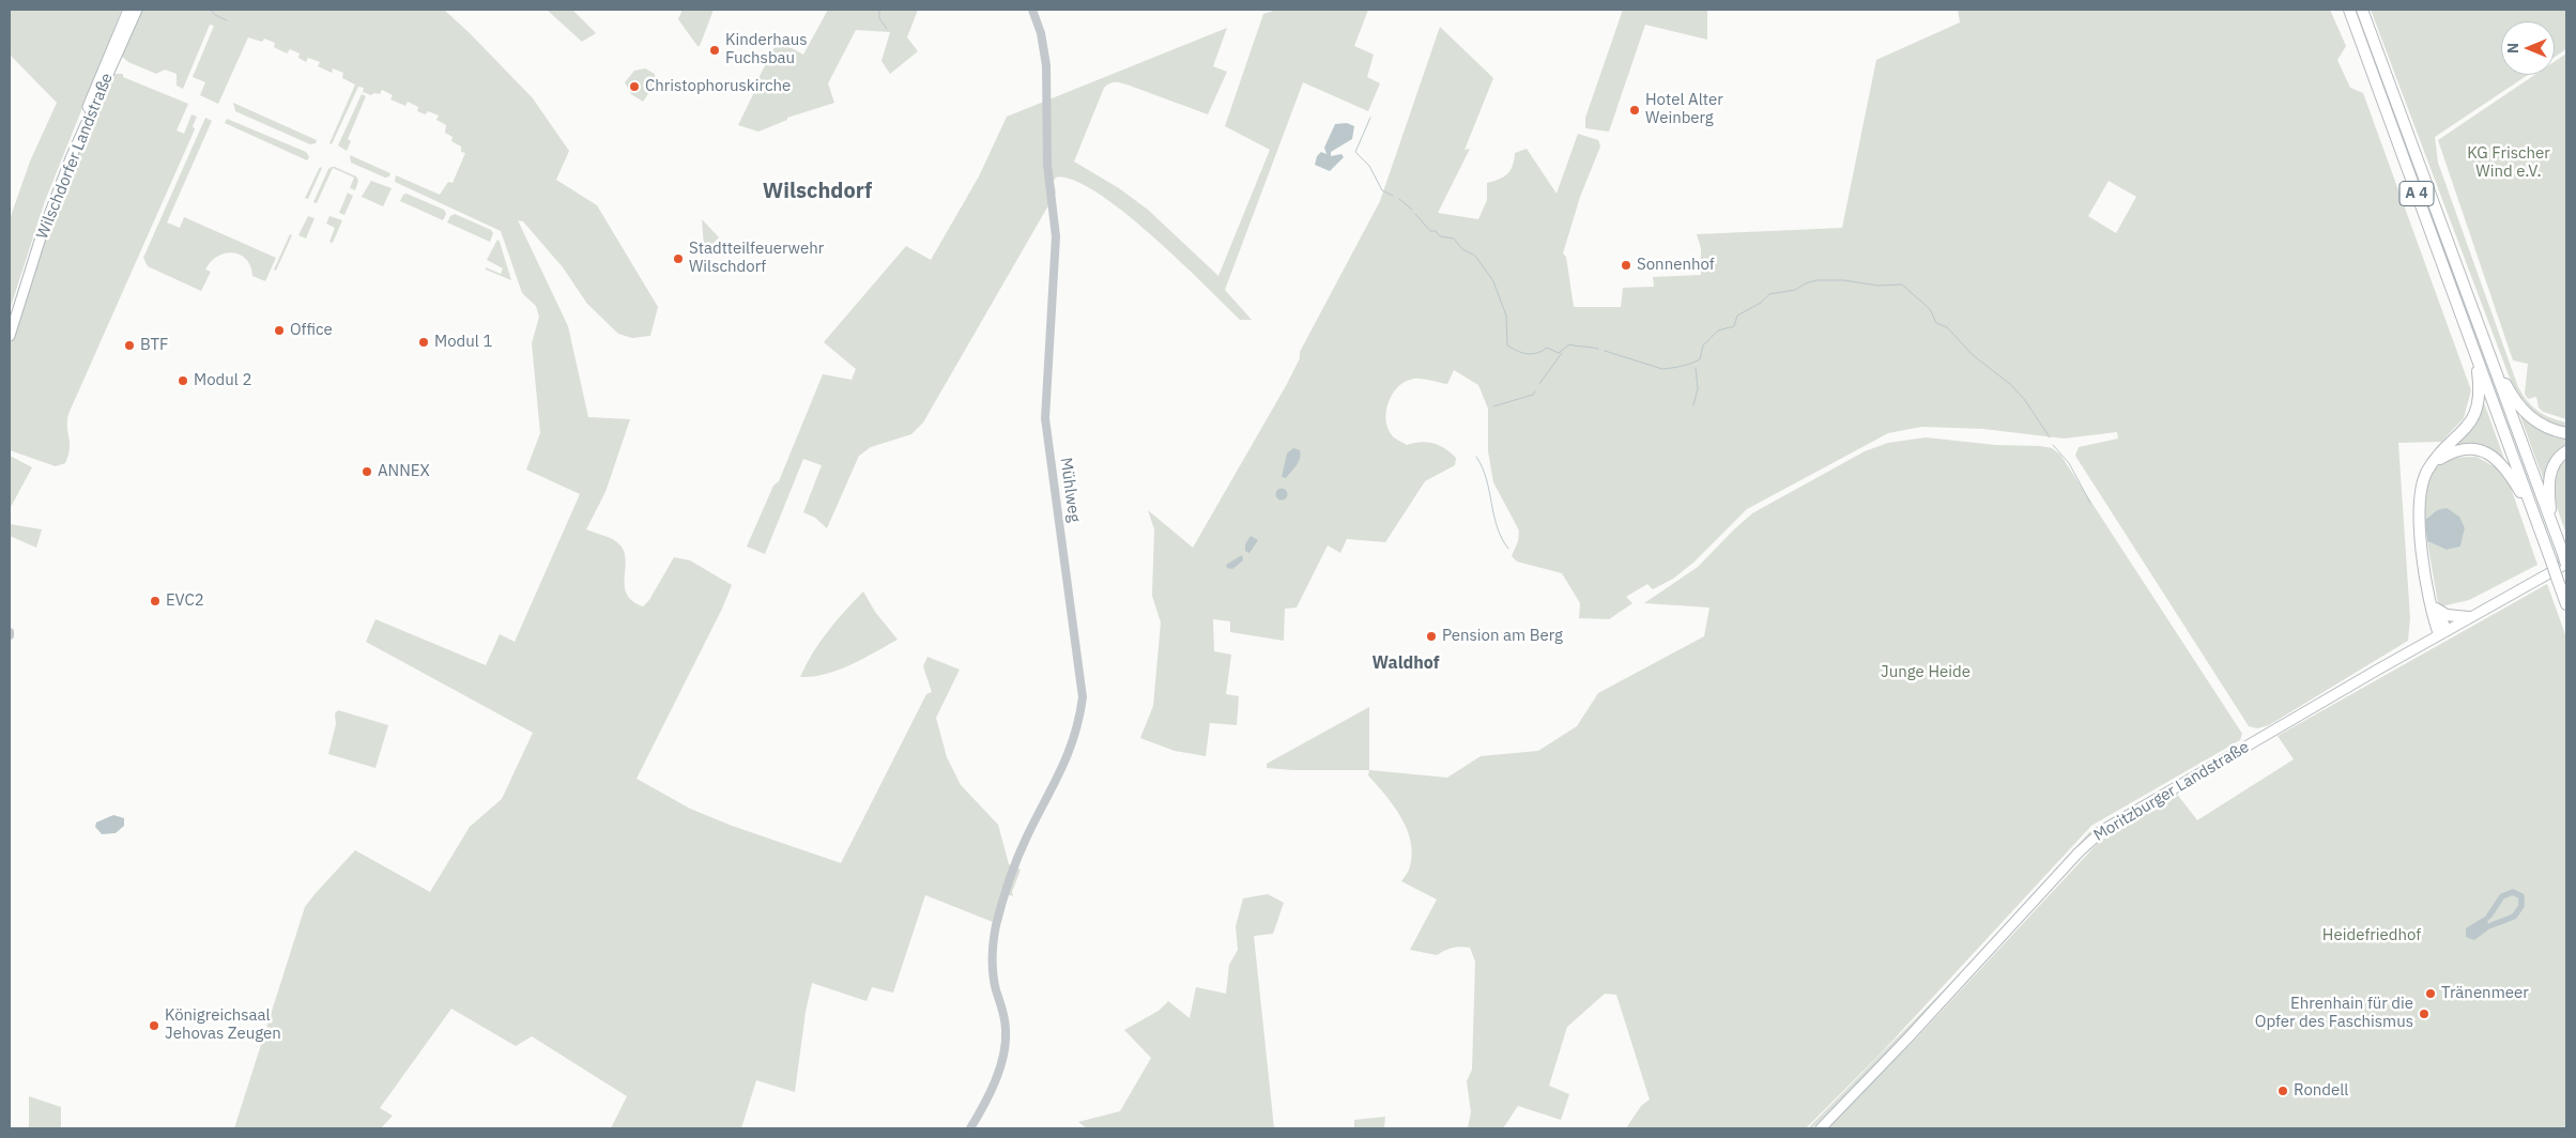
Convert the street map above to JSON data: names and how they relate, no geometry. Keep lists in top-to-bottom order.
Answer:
{
  "streets": {
    "highway": ["A 4"],
    "main road": ["Wilschdorfer Landstraße", "Moritzburger Landstraße"],
    "street": ["Mühlweg"]
  },
  "crossings": [
    ["A 4", "Moritzburger Landstraße"]
  ],
  "districts": ["Wilschdorf", "Waldhof"],
  "parks": ["KG Frischer Wind e.V.", "Junge Heide", "Heidefriedhof"],
  "places": [
    "Kinderhaus Fuchsbau",
    "Christophoruskirche",
    "Hotel Alter Weinberg",
    "Stadtteilfeuerwehr Wilschdorf",
    "Sonnenhof",
    "Office",
    "Modul 1",
    "BTF",
    "Modul 2",
    "ANNEX",
    "EVC2",
    "Pension am Berg",
    "Tränenmeer",
    "Ehrenhain für die Opfer des Faschismus",
    "Königreichsaal Jehovas Zeugen",
    "Rondell"
  ],
  "north": "left"
}
